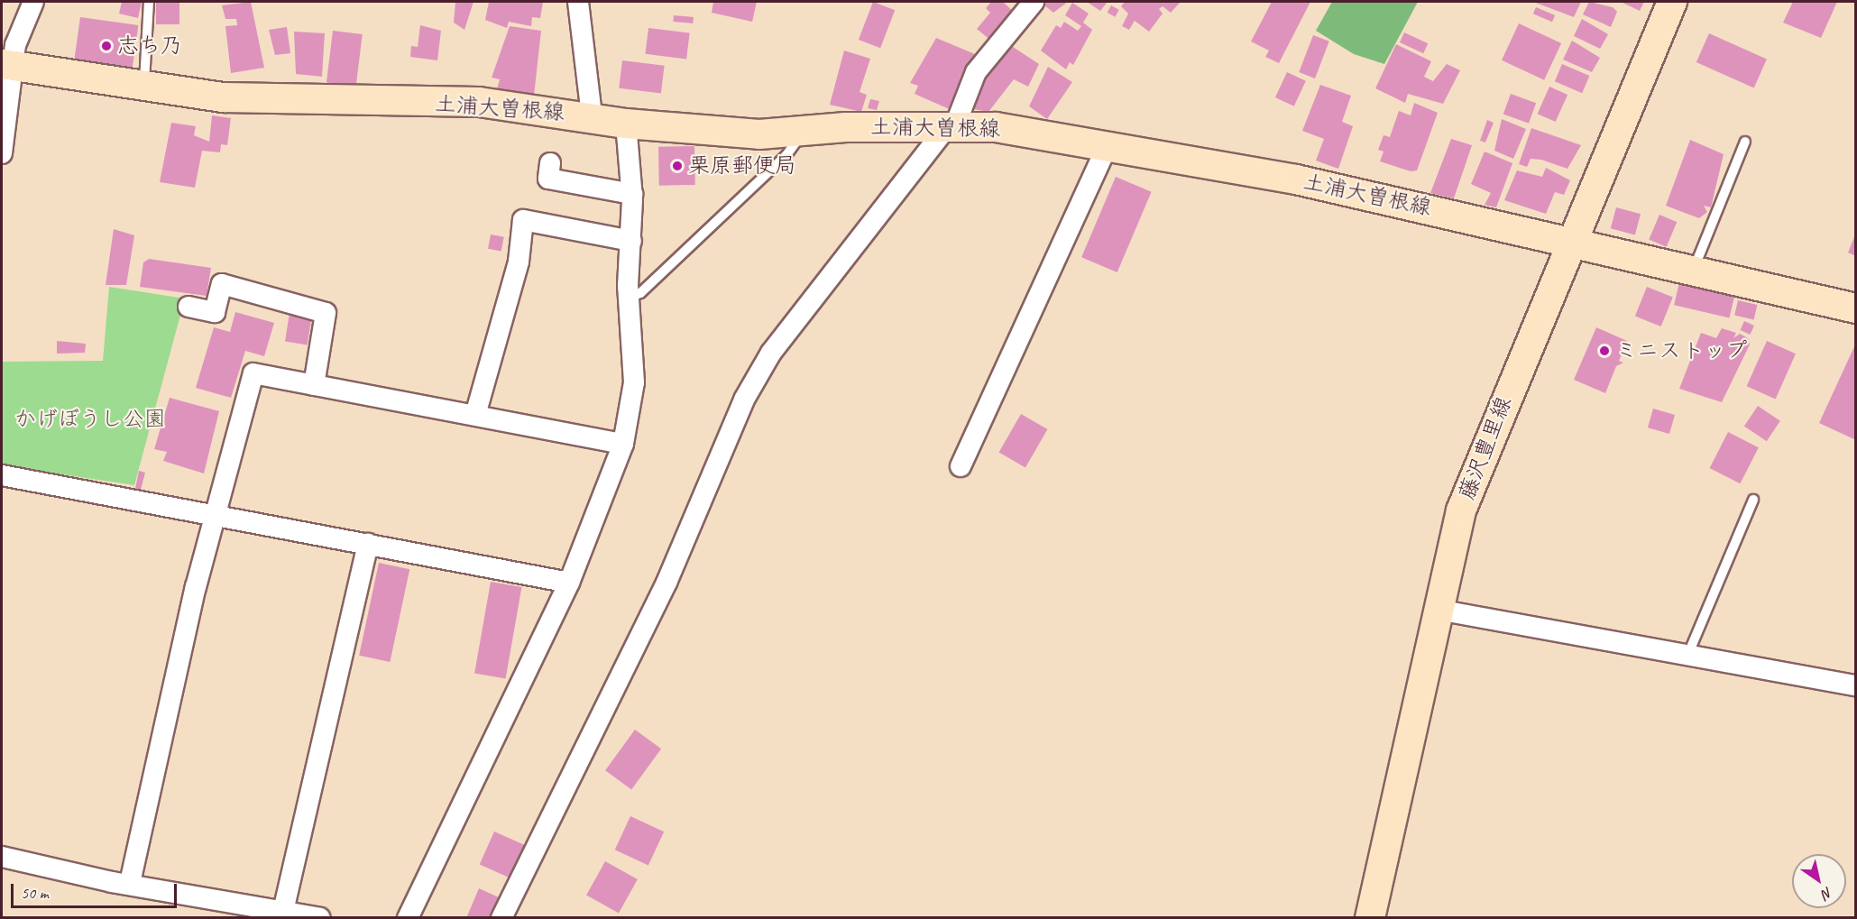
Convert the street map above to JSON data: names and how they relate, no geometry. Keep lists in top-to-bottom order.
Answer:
{
  "streets": {
    "main road": ["土浦大曽根線", "藤沢豊里線"]
  },
  "crossings": [
    ["土浦大曽根線", "藤沢豊里線"]
  ],
  "parks": ["かげぼうし公園"],
  "places": ["志ち乃", "栗原郵便局", "ミニストップ"],
  "scale_bar": "50 m",
  "north": "bottom right"
}
